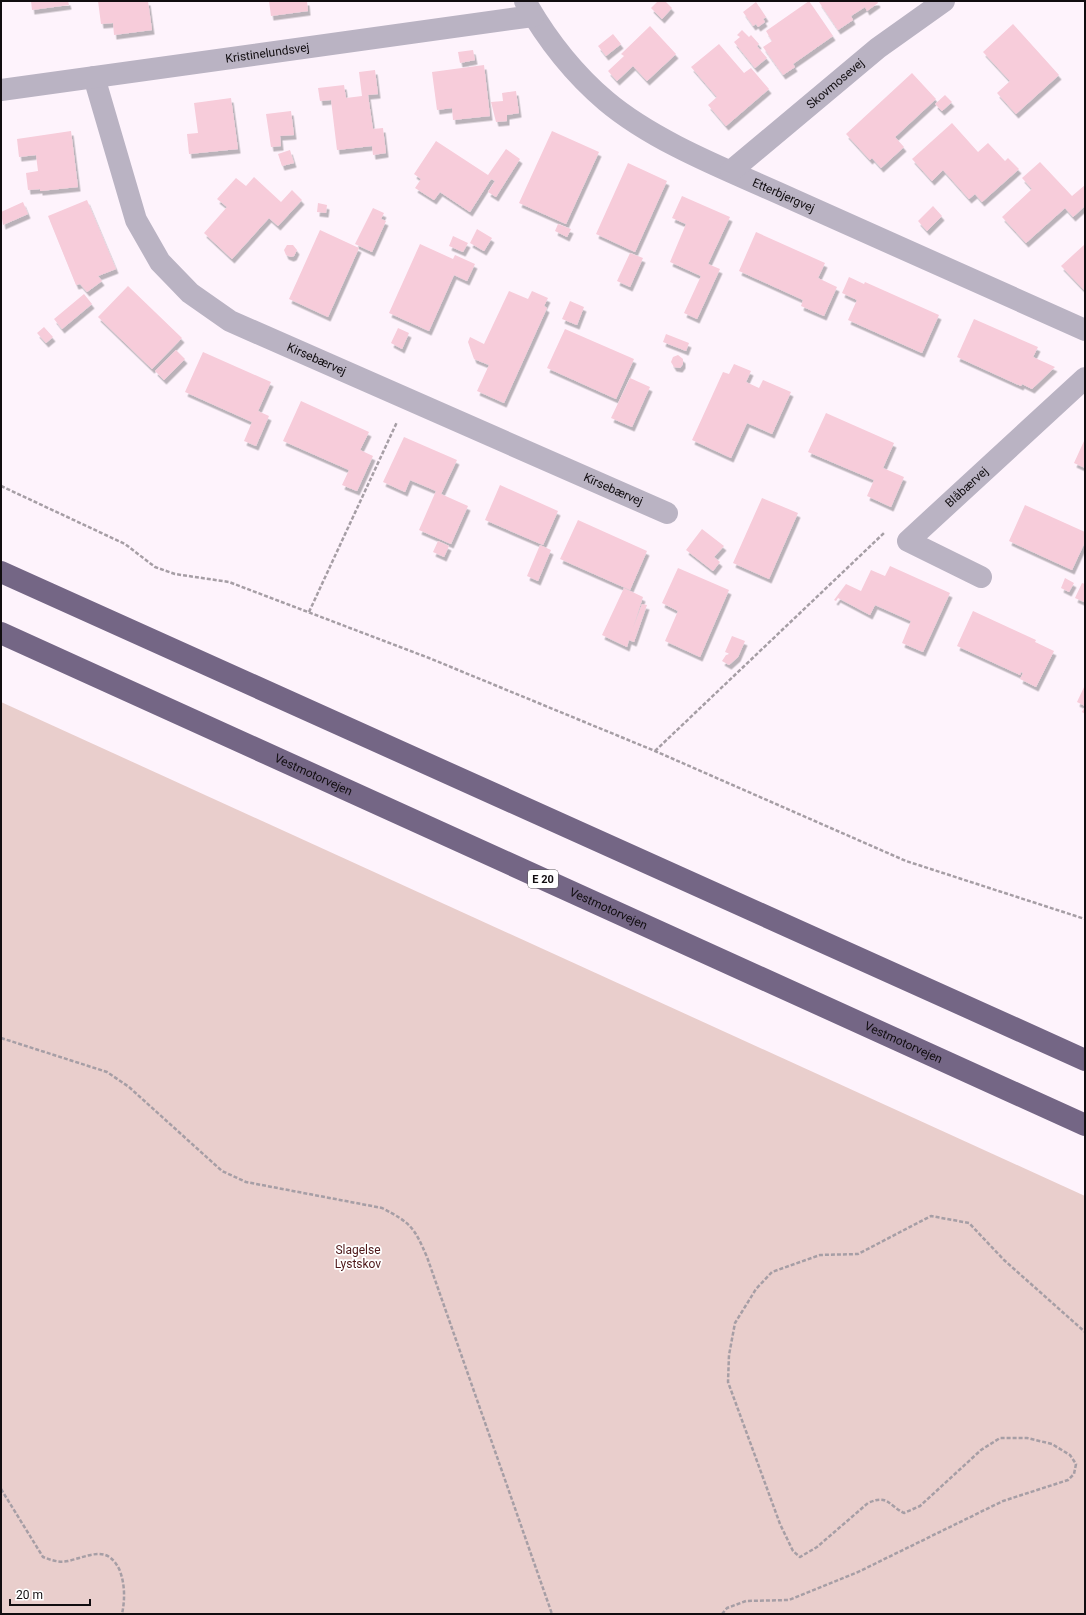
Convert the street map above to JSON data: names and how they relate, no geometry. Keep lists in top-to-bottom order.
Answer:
{
  "streets": {
    "highway": ["Vestmotorvejen", "E 20"],
    "street": [
      "Kristinelundsvej",
      "Skovmosevej",
      "Etterbjergvej",
      "Kirsebærvej",
      "Blåbærvej"
    ]
  },
  "crossings": [
    ["Kristinelundsvej", "Etterbjergvej"],
    ["Kristinelundsvej", "Kirsebærvej"],
    ["Skovmosevej", "Etterbjergvej"]
  ],
  "parks": ["Slagelse Lystskov"],
  "scale_bar": "20 m"
}
